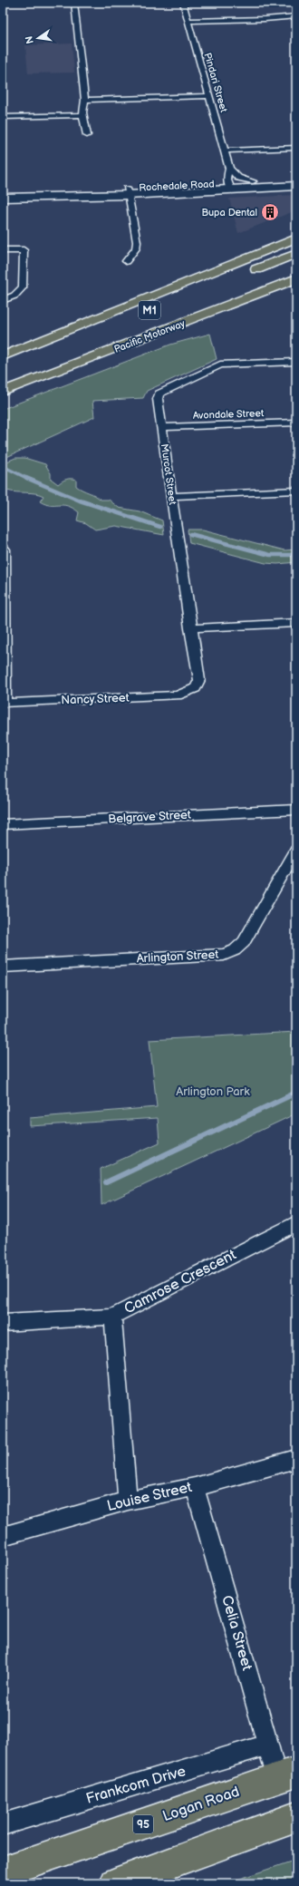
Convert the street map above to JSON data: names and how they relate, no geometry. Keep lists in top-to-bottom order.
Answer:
{
  "streets": {
    "main road": [
      "Rochedale Road",
      "M1",
      "Pacific Motorway",
      "Logan Road",
      "95"
    ],
    "street": [
      "Pindari Street",
      "Avondale Street",
      "Murcot Street",
      "Nancy Street",
      "Belgrave Street",
      "Arlington Street",
      "Camrose Crescent",
      "Louise Street",
      "Celia Street",
      "Frankcom Drive"
    ]
  },
  "crossings": [
    ["Pindari Street", "Rochedale Road"],
    ["Avondale Street", "Murcot Street"],
    ["Murcot Street", "Nancy Street"],
    ["Camrose Crescent", "Louise Street"],
    ["Louise Street", "Celia Street"],
    ["Celia Street", "Frankcom Drive"],
    ["Celia Street", "Logan Road"]
  ],
  "parks": ["Arlington Park"],
  "places": {
    "building": ["Bupa Dental"]
  },
  "north": "left"
}
